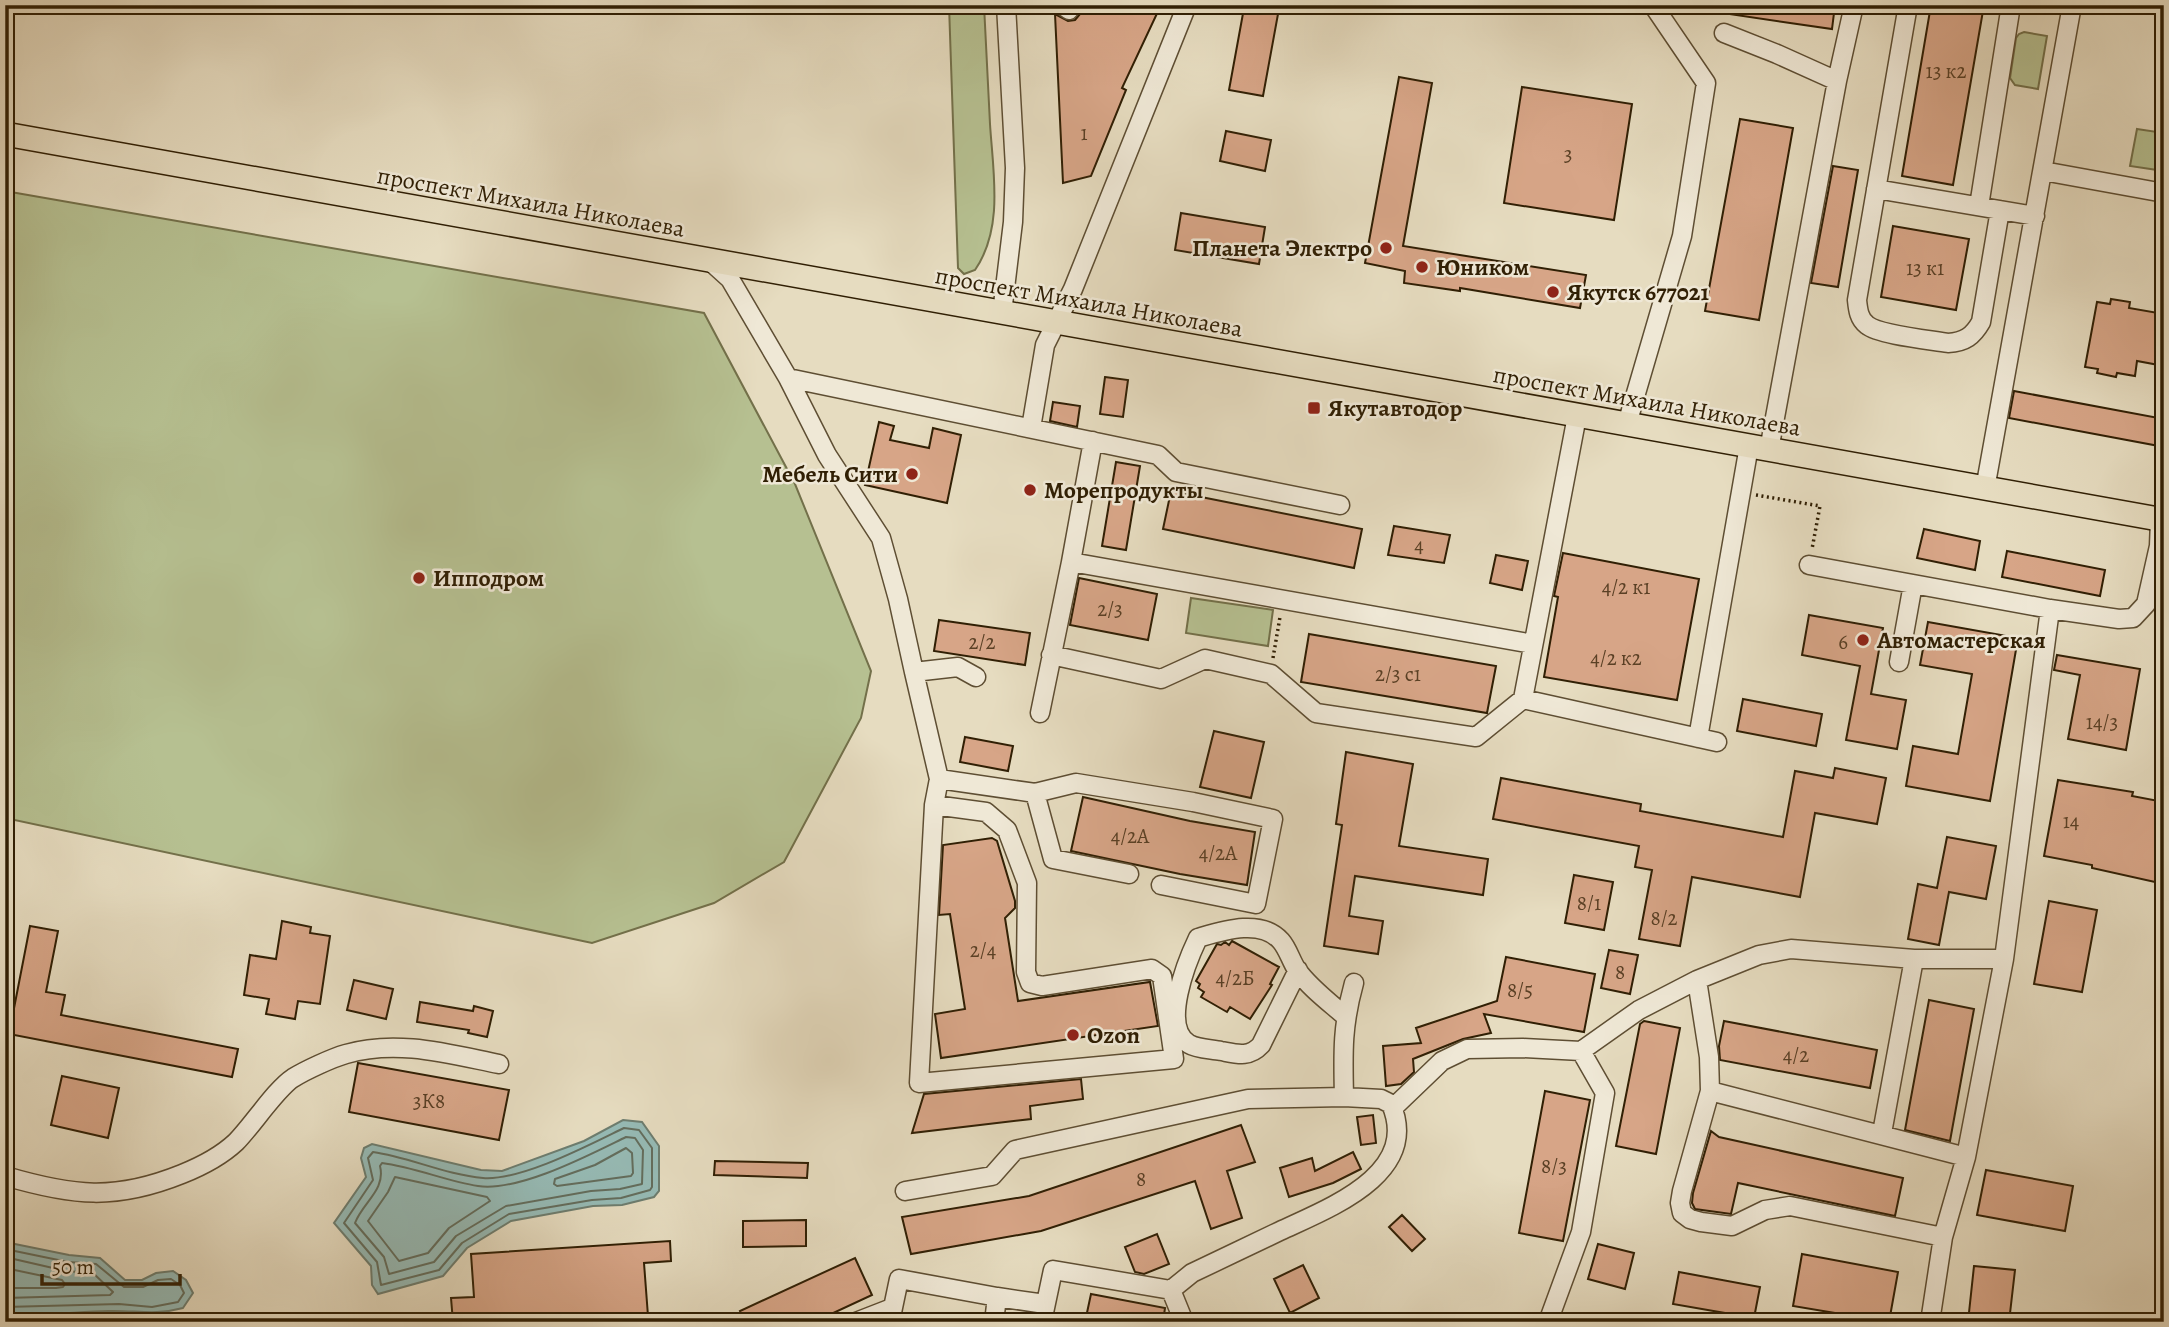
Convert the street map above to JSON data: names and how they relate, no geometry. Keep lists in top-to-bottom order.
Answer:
{
  "streets": {
    "main road": ["проспект Михаила Николаева"]
  },
  "places": {
    "other": [
      "Планета Электро",
      "Юником",
      "Якутск 677021",
      "Мебель Сити",
      "Морепродукты",
      "Ипподром",
      "Автомастерская",
      "Ozon"
    ],
    "transit": ["Якутавтодор"]
  },
  "house_numbers": [
    "13 к2",
    "1",
    "3",
    "13 к1",
    "4",
    "4/2 к1",
    "2/3",
    "2/2",
    "6",
    "4/2 к2",
    "2/3 с1",
    "14/3",
    "14",
    "4/2А",
    "4/2А",
    "8/1",
    "8/2",
    "2/4",
    "8",
    "4/2Б",
    "8/5",
    "4/2",
    "3К8",
    "8/3",
    "8"
  ],
  "scale_bar": "50 m"
}
